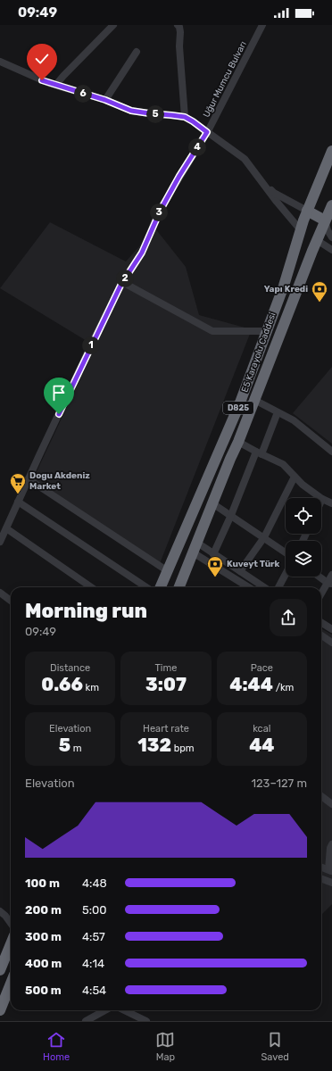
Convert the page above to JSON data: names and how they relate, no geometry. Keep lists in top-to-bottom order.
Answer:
{
  "streets": {
    "highway": ["E5 Karayolu Caddesi", "D825"],
    "street": ["Uğur Mumcu Bulvarı"]
  },
  "places": {
    "bank": ["Yapı Kredi", "Kuveyt Türk"],
    "supermarket": ["Dogu Akdeniz Market"]
  },
  "page": {
    "status": "09:49",
    "pins": [
      "6",
      "5",
      "4",
      "3",
      "2",
      "1"
    ],
    "heading": ["Morning run", "09:49"],
    "stats": [
      ["Distance", "0.66 km"],
      ["Time", "3:07"],
      ["Pace", "4:44 /km"],
      ["Elevation", "5 m"],
      ["Heart rate", "132 bpm"],
      ["kcal", "44"]
    ],
    "chart": ["Elevation", "123–127 m"],
    "list": [
      {
        "name": "100 m",
        "note": "4:48"
      },
      {
        "name": "200 m",
        "note": "5:00"
      },
      {
        "name": "300 m",
        "note": "4:57"
      },
      {
        "name": "400 m",
        "note": "4:14"
      },
      {
        "name": "500 m",
        "note": "4:54"
      }
    ],
    "tabs": ["Home", "Map", "Saved"]
  }
}
